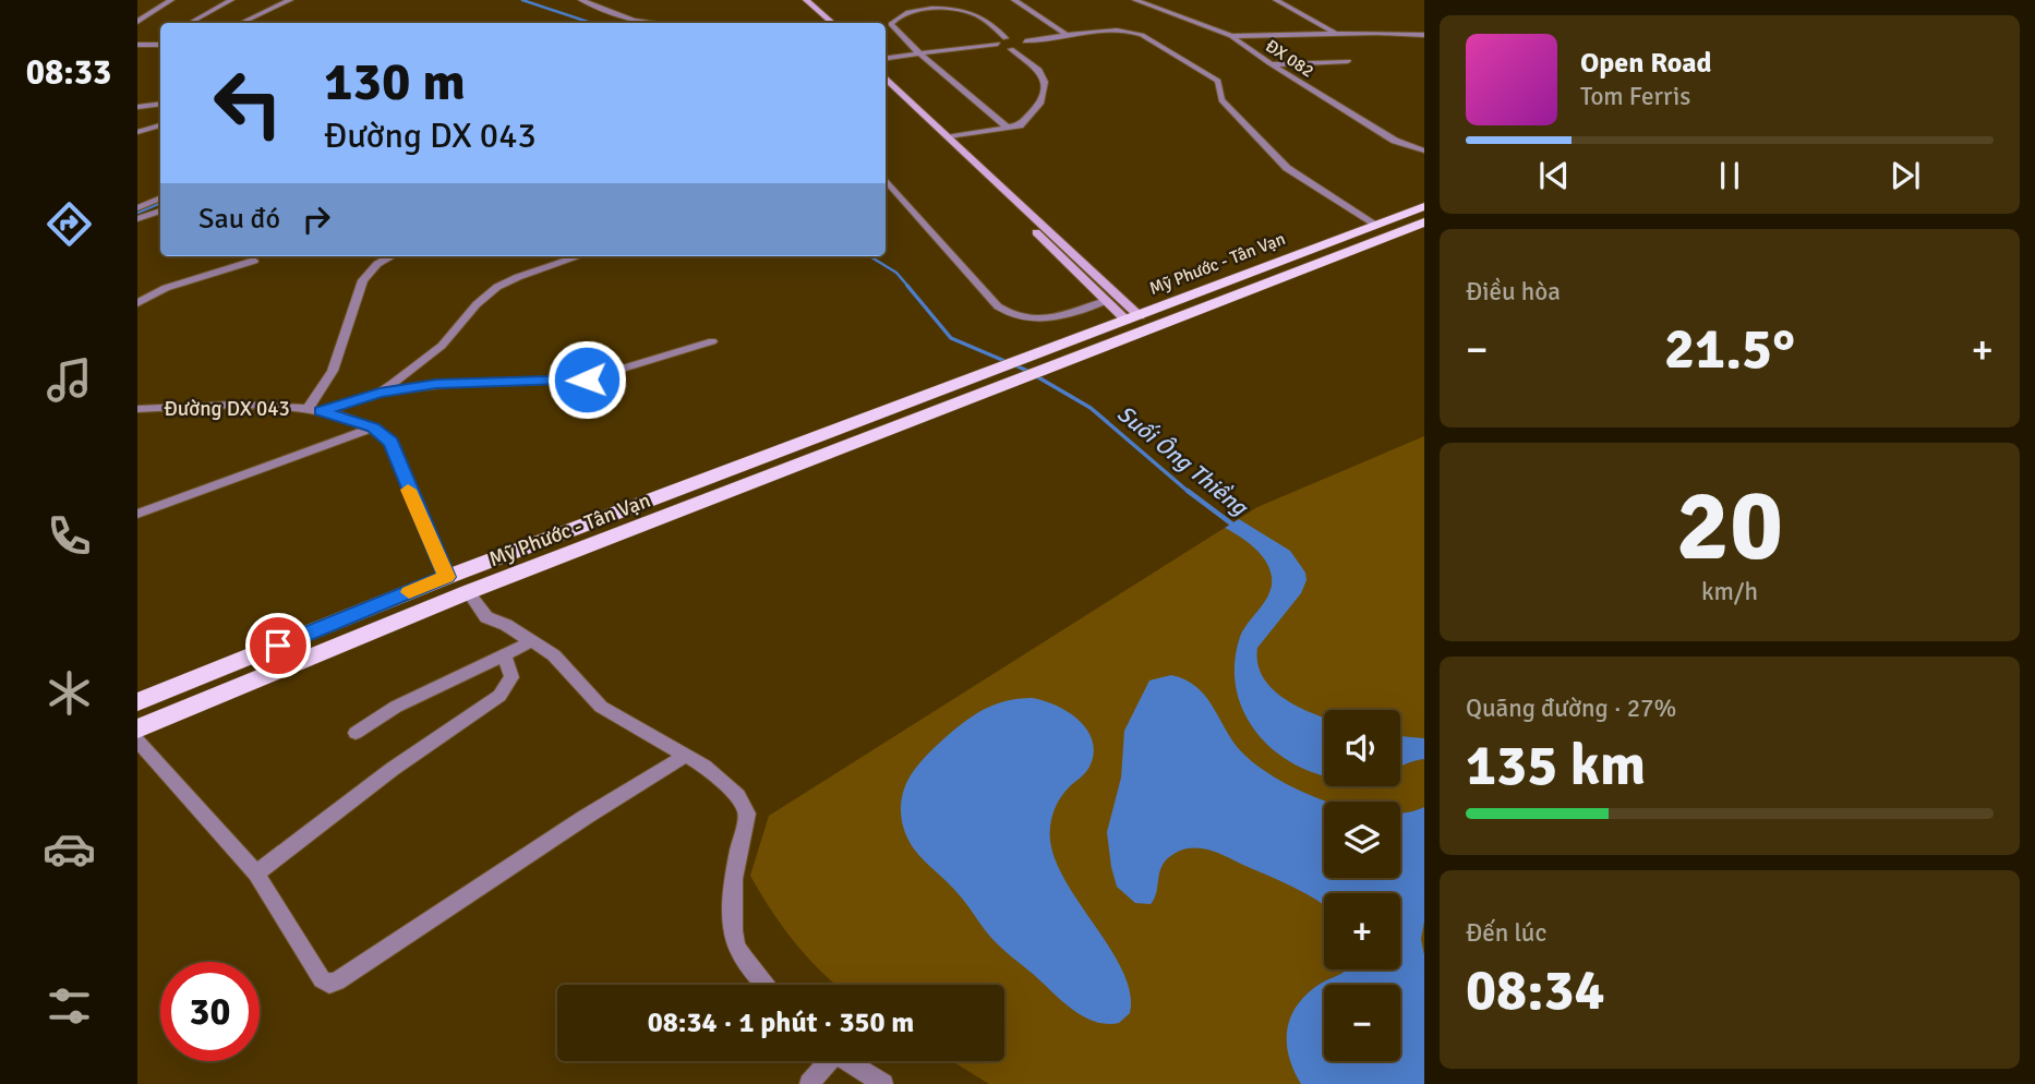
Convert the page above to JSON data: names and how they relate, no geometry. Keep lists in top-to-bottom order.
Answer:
{
  "streets": {
    "main road": ["Mỹ Phước - Tân Vạn"],
    "street": ["ĐX 082", "Đường DX 043"]
  },
  "water": ["Suối Ông Thiềng"],
  "page": {
    "tabs": "08:33",
    "turn": ["130 m", "Đường DX 043"],
    "song": ["Open Road", "Tom Ferris"],
    "then": "Sau đó",
    "tile": [
      "Điều hòa",
      ["20", "km/h"],
      ["Quãng đường · 27%", "135 km"],
      ["Đến lúc", "08:34"]
    ],
    "heat": ["−", "21.5°", "+"],
    "map_buttons": ["+", "−"],
    "limit": "30",
    "trip": "08:34 · 1 phút · 350 m"
  }
}
